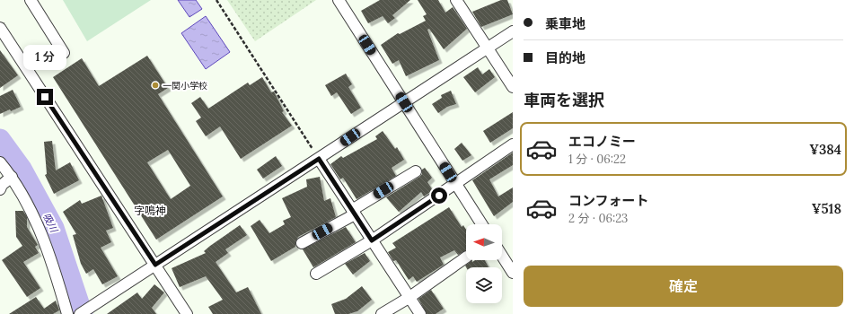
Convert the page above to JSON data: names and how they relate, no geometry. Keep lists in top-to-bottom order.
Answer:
{
  "districts": ["字鳴神"],
  "water": ["吸川"],
  "places": ["一関小学校"],
  "north": "left",
  "page": {
    "banner": ["乗車地", "目的地"],
    "bubble": "1 分",
    "heading": "車両を選択",
    "list": [
      {
        "name": "エコノミー",
        "note": "1 分 · 06:22",
        "value": "¥384"
      },
      {
        "name": "コンフォート",
        "note": "2 分 · 06:23",
        "value": "¥518"
      }
    ],
    "buttons": "確定"
  }
}
